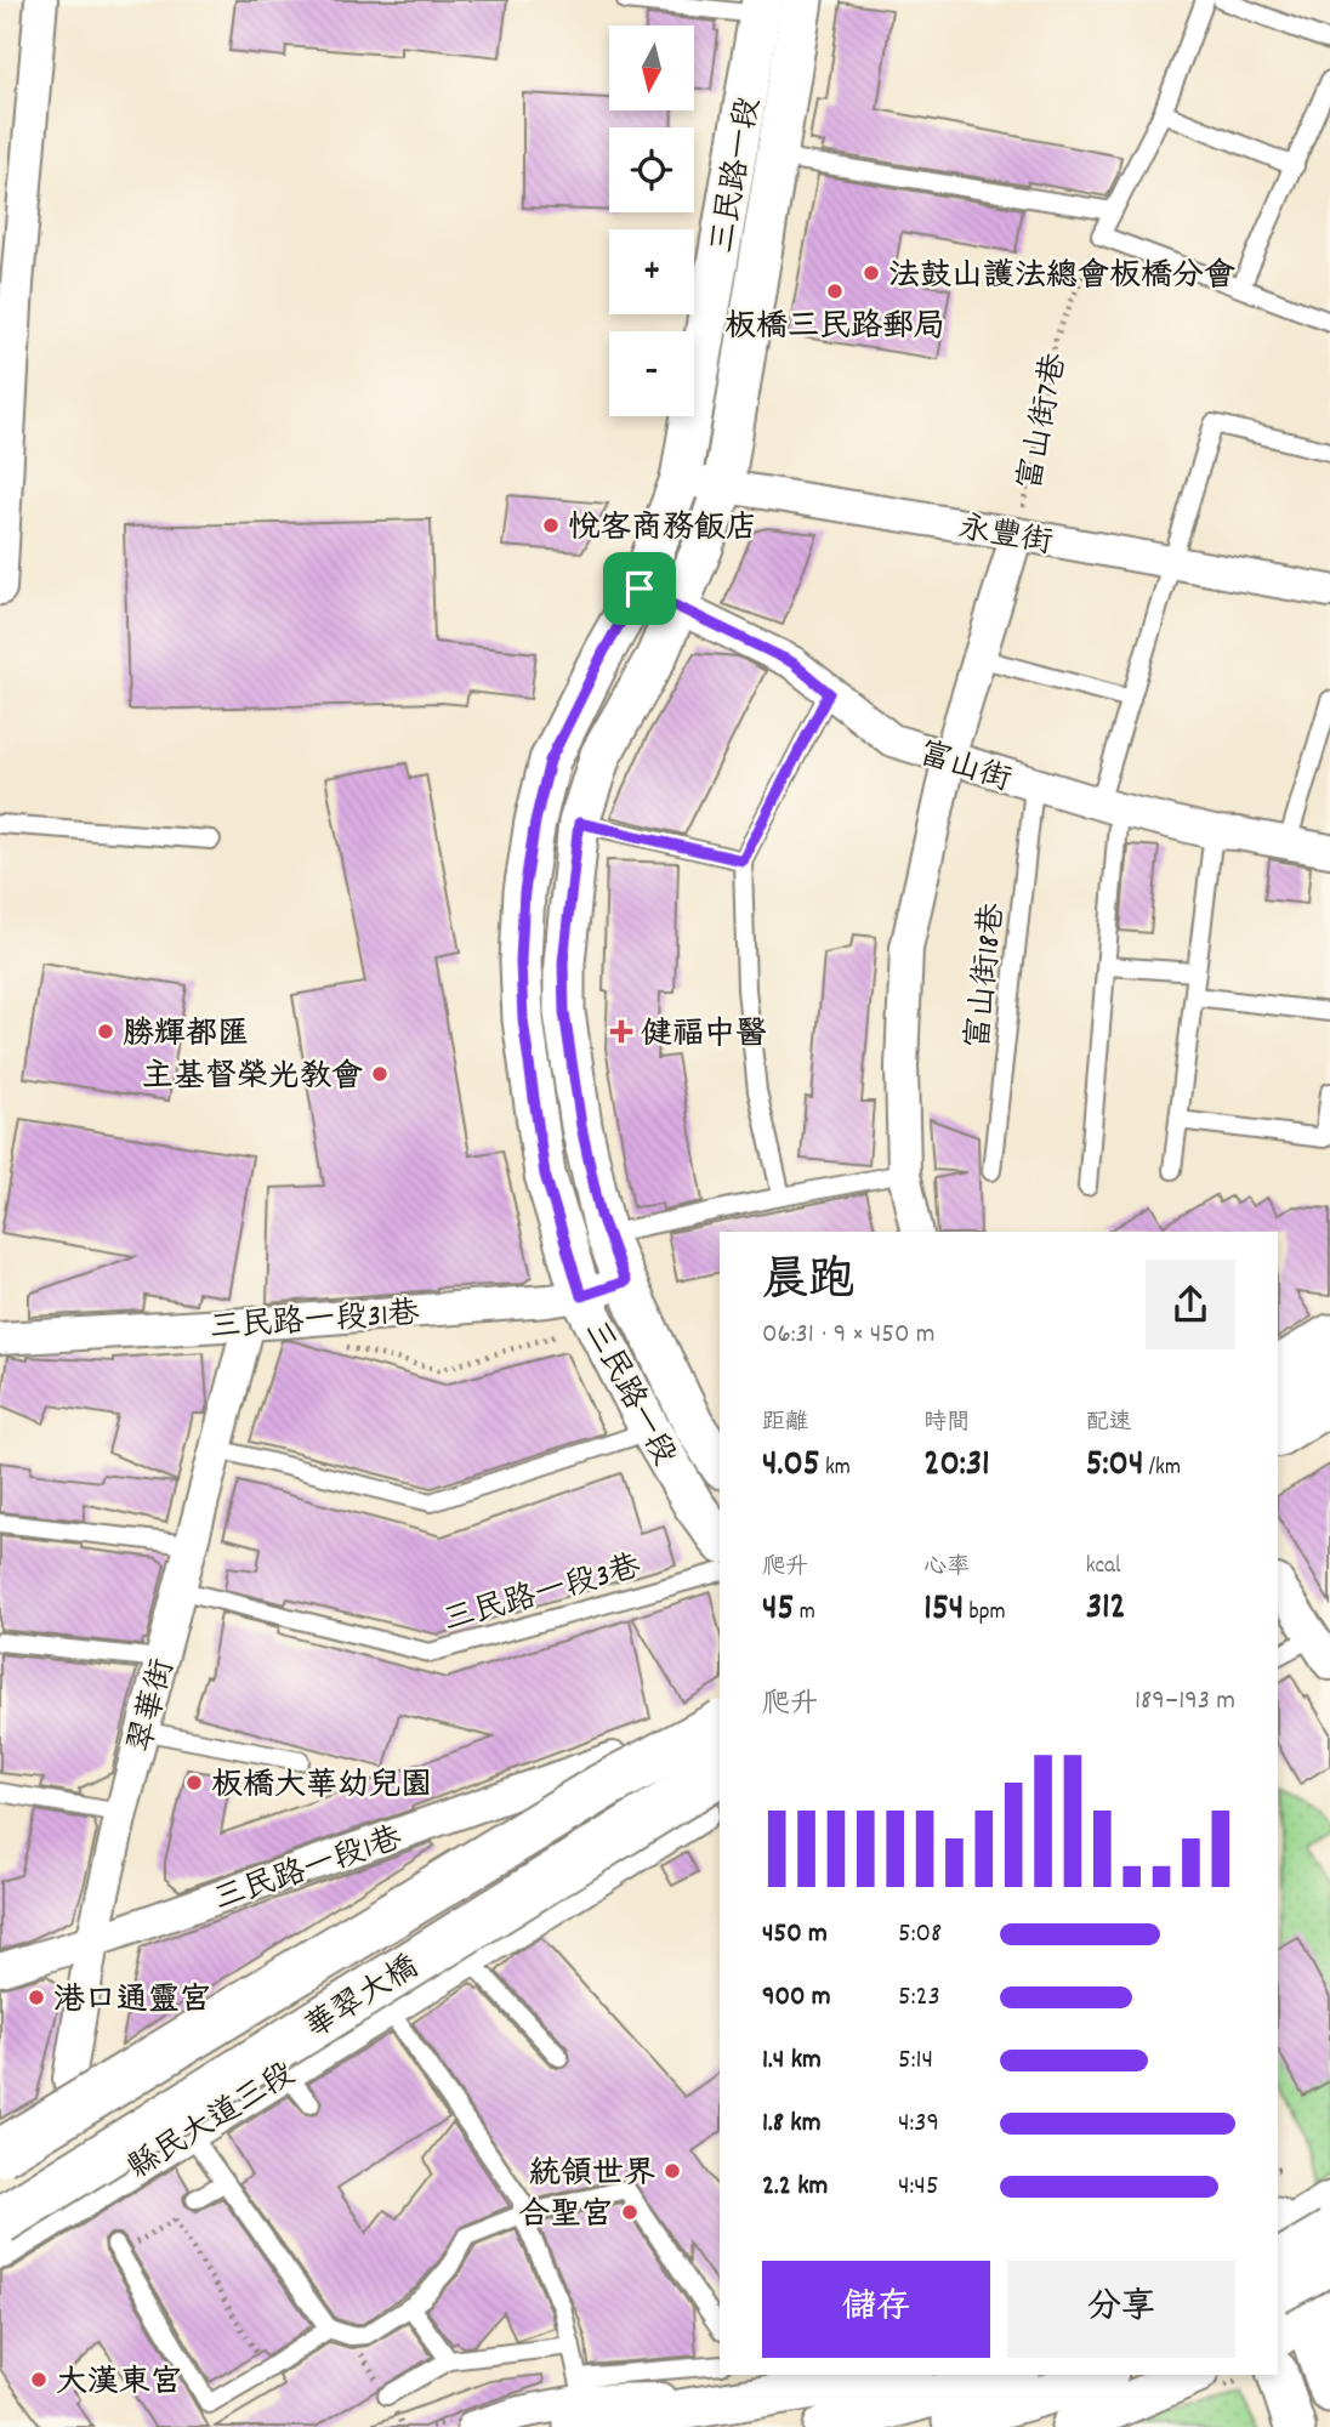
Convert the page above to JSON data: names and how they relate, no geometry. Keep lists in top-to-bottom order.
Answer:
{
  "streets": {
    "highway": ["華翠大橋"],
    "street": [
      "三民路一段",
      "富山街7巷",
      "永豐街",
      "富山街",
      "三民路一段31巷",
      "翠華街",
      "三民路一段1巷",
      "縣民大道三段"
    ],
    "lane": ["富山街18巷", "三民路一段3巷"]
  },
  "crossings": [
    ["三民路一段", "永豐街"],
    ["三民路一段", "富山街"],
    ["三民路一段", "三民路一段31巷"],
    ["富山街7巷", "永豐街"],
    ["富山街7巷", "富山街"],
    ["富山街", "富山街18巷"],
    ["三民路一段31巷", "翠華街"],
    ["三民路一段3巷", "翠華街"],
    ["翠華街", "三民路一段1巷"]
  ],
  "places": {
    "other": [
      "法鼓山護法總會板橋分會",
      "板橋三民路郵局",
      "悅客商務飯店",
      "勝輝都匯",
      "主基督榮光教會",
      "板橋大華幼兒園",
      "港口通靈宮",
      "統領世界",
      "合聖宮",
      "大漢東宮"
    ],
    "health": ["健福中醫"]
  },
  "north": "bottom",
  "page": {
    "map_buttons": ["+", "−"],
    "heading": ["晨跑", "06:31 · 9 × 450 m"],
    "stats": [
      ["距離", "4.05 km"],
      ["時間", "20:31"],
      ["配速", "5:04 /km"],
      ["爬升", "45 m"],
      ["心率", "154 bpm"],
      ["kcal", "312"]
    ],
    "chart": ["爬升", "189–193 m"],
    "list": [
      {
        "name": "450 m",
        "note": "5:08"
      },
      {
        "name": "900 m",
        "note": "5:23"
      },
      {
        "name": "1.4 km",
        "note": "5:14"
      },
      {
        "name": "1.8 km",
        "note": "4:39"
      },
      {
        "name": "2.2 km",
        "note": "4:45"
      }
    ],
    "buttons": ["儲存", "分享"]
  }
}
